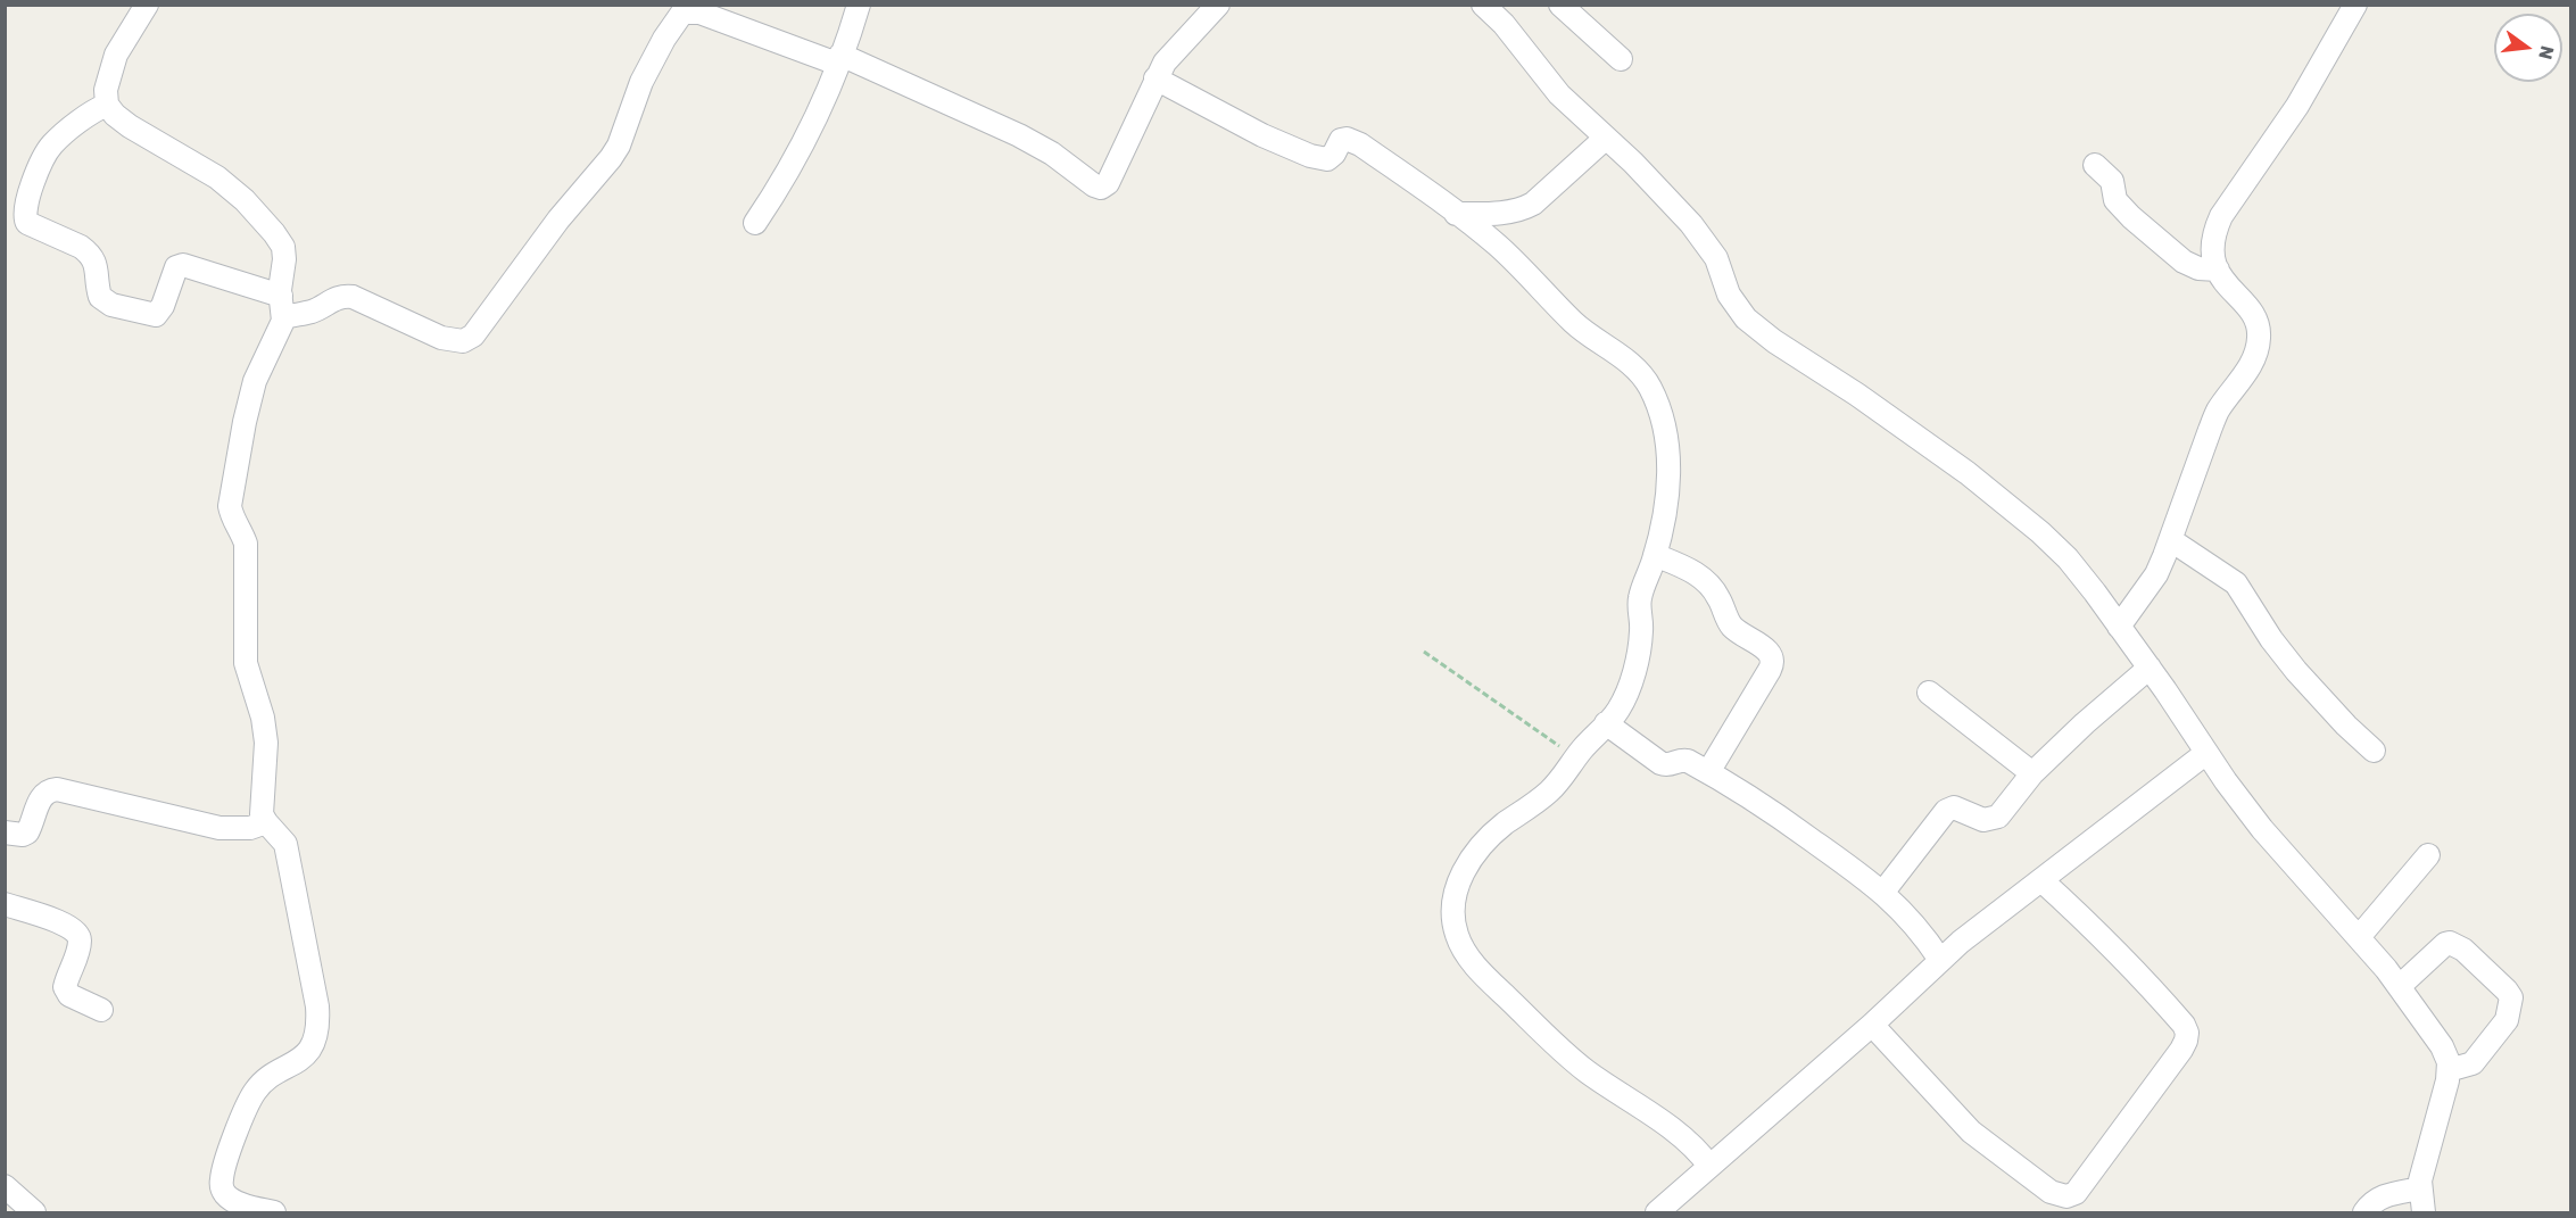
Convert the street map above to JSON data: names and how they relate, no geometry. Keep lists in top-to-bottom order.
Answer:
{
  "north": "right"
}
